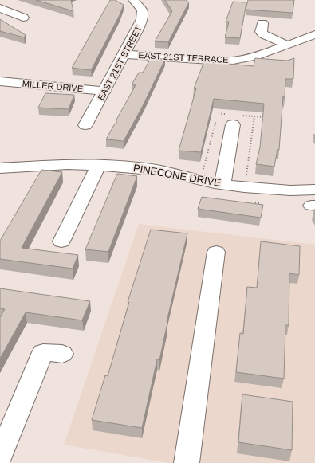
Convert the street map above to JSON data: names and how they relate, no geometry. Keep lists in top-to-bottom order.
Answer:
{
  "streets": {
    "street": [
      "EAST 21ST TERRACE",
      "EAST 21ST STREET",
      "MILLER DRIVE",
      "PINECONE DRIVE"
    ]
  },
  "crossings": [
    ["EAST 21ST TERRACE", "EAST 21ST STREET"],
    ["EAST 21ST STREET", "MILLER DRIVE"]
  ]
}
